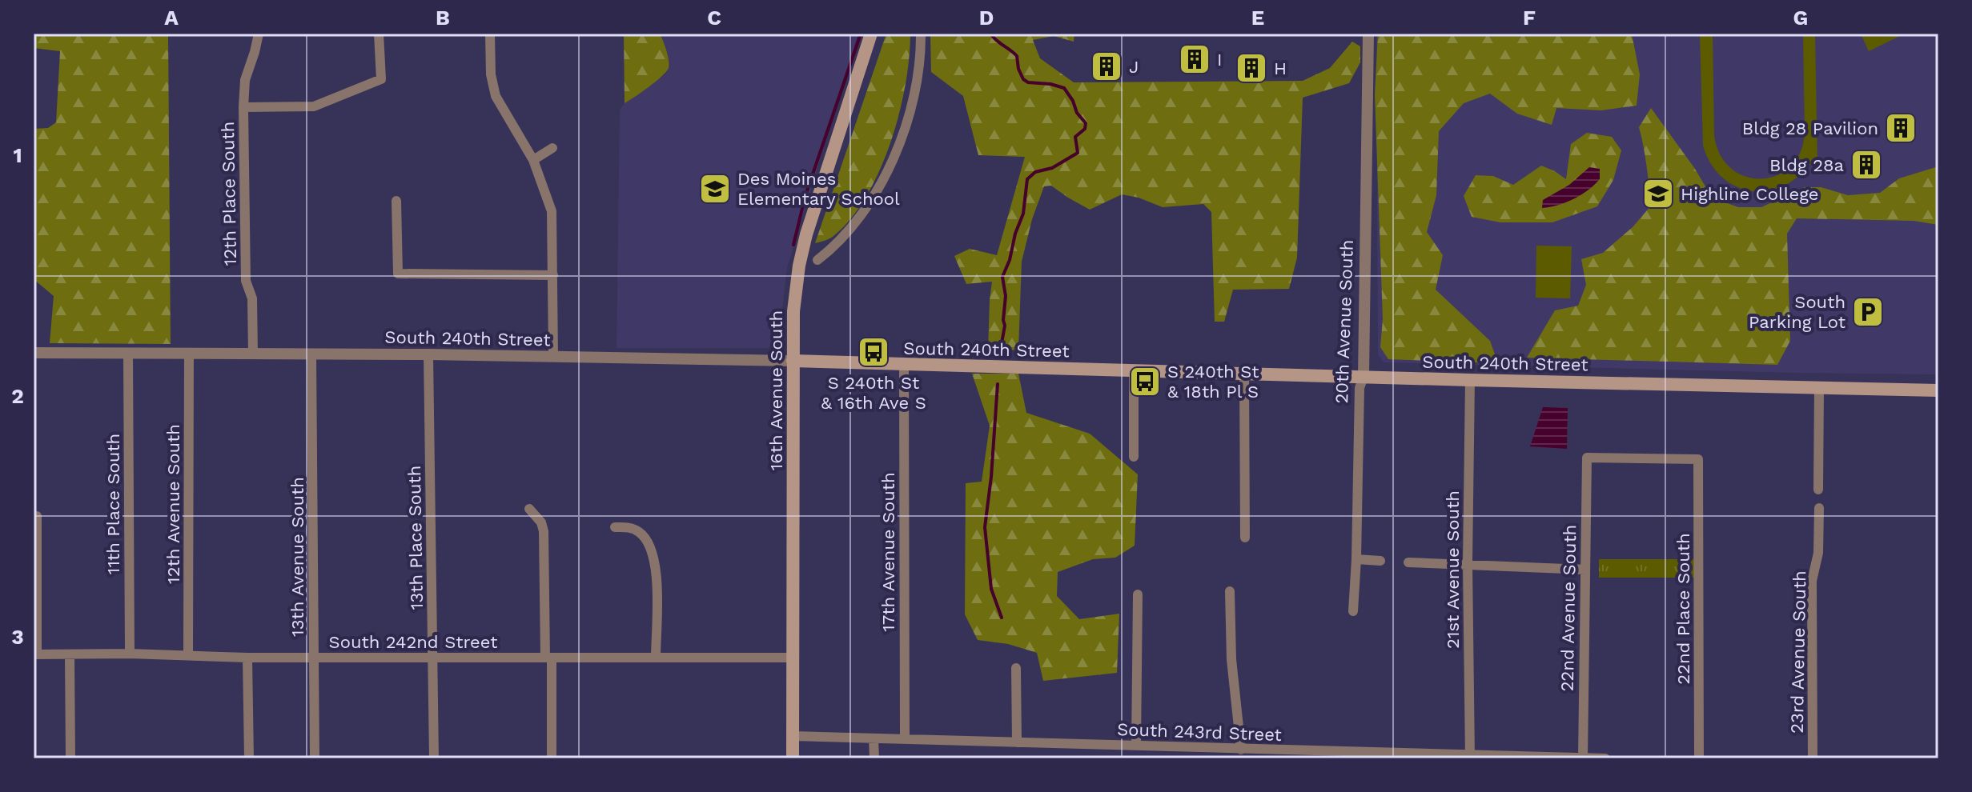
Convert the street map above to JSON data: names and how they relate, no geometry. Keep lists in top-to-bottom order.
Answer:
{
  "streets": {
    "main road": ["South 240th Street", "16th Avenue South"],
    "street": [
      "12th Place South",
      "20th Avenue South",
      "11th Place South",
      "12th Avenue South",
      "13th Place South",
      "17th Avenue South",
      "13th Avenue South",
      "21st Avenue South",
      "22nd Avenue South",
      "22nd Place South",
      "South 242nd Street",
      "23rd Avenue South",
      "South 243rd Street"
    ]
  },
  "crossings": [
    ["12th Place South", "South 240th Street"],
    ["20th Avenue South", "South 240th Street"],
    ["South 240th Street", "16th Avenue South"],
    ["South 240th Street", "11th Place South"],
    ["South 240th Street", "12th Avenue South"],
    ["South 240th Street", "13th Place South"],
    ["South 240th Street", "17th Avenue South"],
    ["South 240th Street", "13th Avenue South"],
    ["South 240th Street", "21st Avenue South"],
    ["16th Avenue South", "South 242nd Street"],
    ["16th Avenue South", "South 243rd Street"],
    ["11th Place South", "South 242nd Street"],
    ["12th Avenue South", "South 242nd Street"],
    ["13th Place South", "South 242nd Street"],
    ["17th Avenue South", "South 243rd Street"],
    ["13th Avenue South", "South 242nd Street"],
    ["21st Avenue South", "South 243rd Street"],
    ["22nd Avenue South", "22nd Place South"],
    ["22nd Avenue South", "South 243rd Street"]
  ],
  "places": {
    "building": [
      "I",
      "J",
      "H",
      "Bldg 28 Pavilion",
      "Bldg 28a"
    ],
    "school or university": ["Des Moines Elementary School", "Highline College"],
    "parking": ["South Parking Lot"],
    "bus stop": ["S 240th St & 16th Ave S", "S 240th St & 18th Pl S"]
  },
  "grid": {
    "columns": [
      "A",
      "B",
      "C",
      "D",
      "E",
      "F",
      "G"
    ],
    "rows": ["1", "2", "3"]
  }
}
